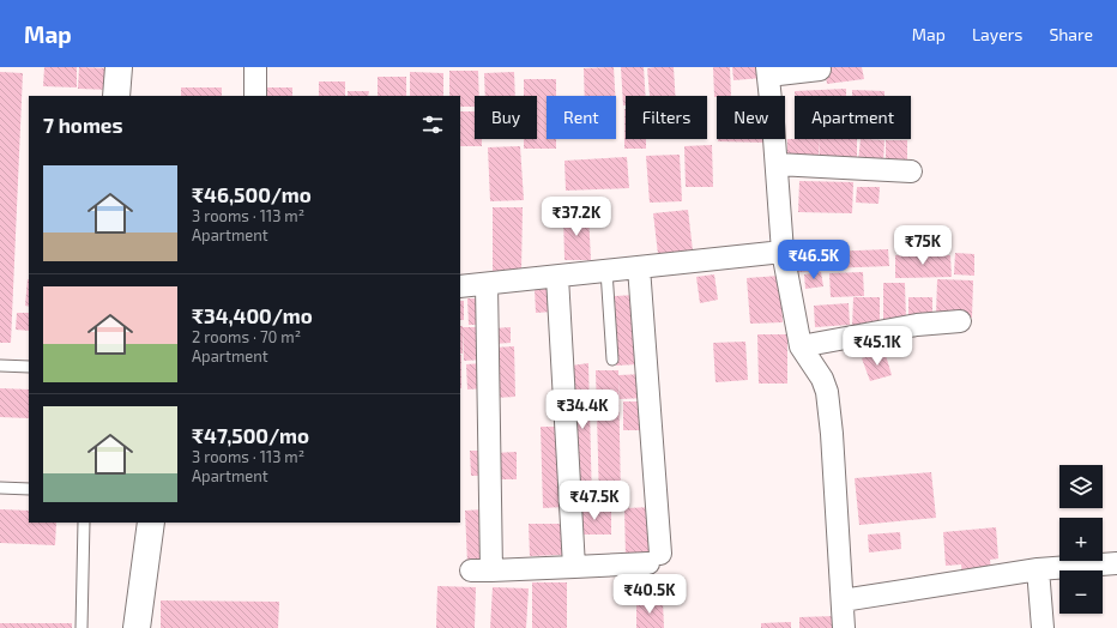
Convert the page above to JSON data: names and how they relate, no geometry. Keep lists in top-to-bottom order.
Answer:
{
  "page": {
    "header": "Map",
    "nav": ["Map", "Layers", "Share"],
    "chip": [
      "Buy",
      "Rent",
      "Filters",
      "New",
      "Apartment"
    ],
    "heading": "7 homes",
    "list": [
      {
        "name": "₹46,500/mo",
        "note": "3 rooms · 113 m² · Apartment"
      },
      {
        "name": "₹34,400/mo",
        "note": "2 rooms · 70 m² · Apartment"
      },
      {
        "name": "₹47,500/mo",
        "note": "3 rooms · 113 m² · Apartment"
      }
    ],
    "price": [
      "₹37.2K",
      "₹75K",
      "₹46.5K",
      "₹45.1K",
      "₹34.4K",
      "₹47.5K",
      "₹40.5K"
    ],
    "map_buttons": ["+", "−"]
  }
}
